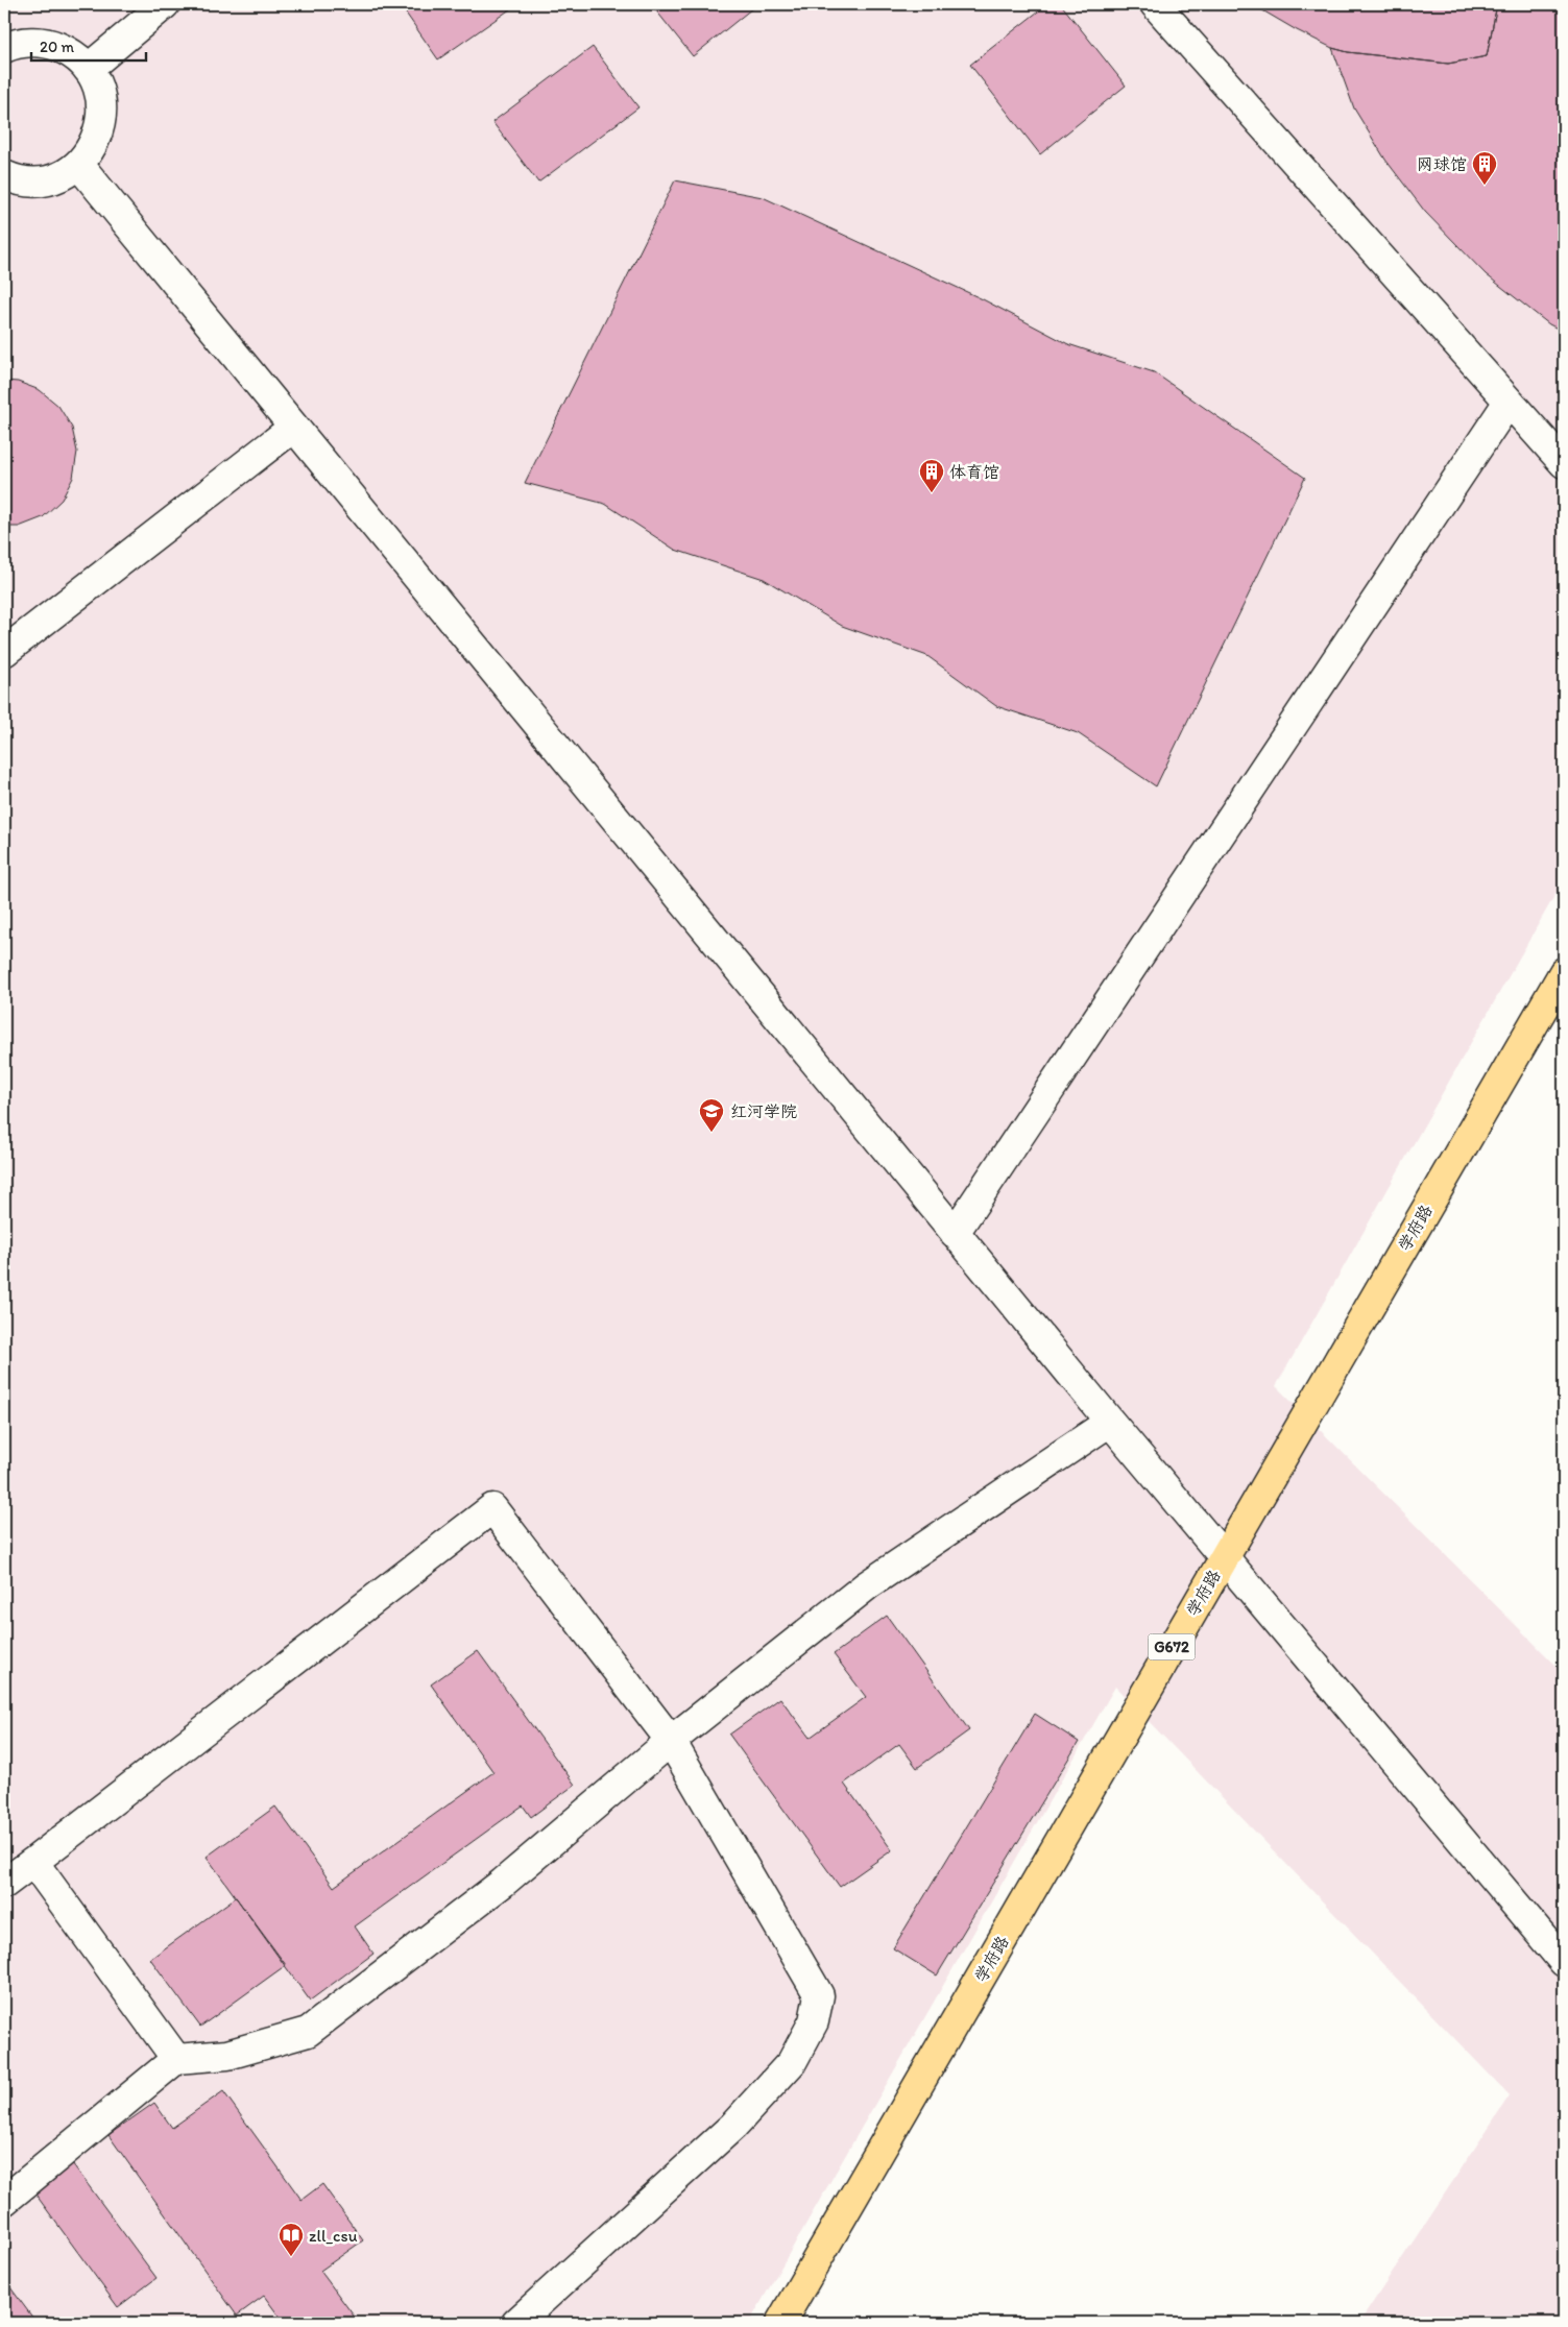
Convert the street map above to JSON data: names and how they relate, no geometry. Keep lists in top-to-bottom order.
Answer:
{
  "streets": {
    "highway": ["学府路", "G672"]
  },
  "places": {
    "building": ["网球馆", "体育馆"],
    "school or university": ["红河学院"],
    "library": ["zll_csu"]
  },
  "scale_bar": "20 m"
}
